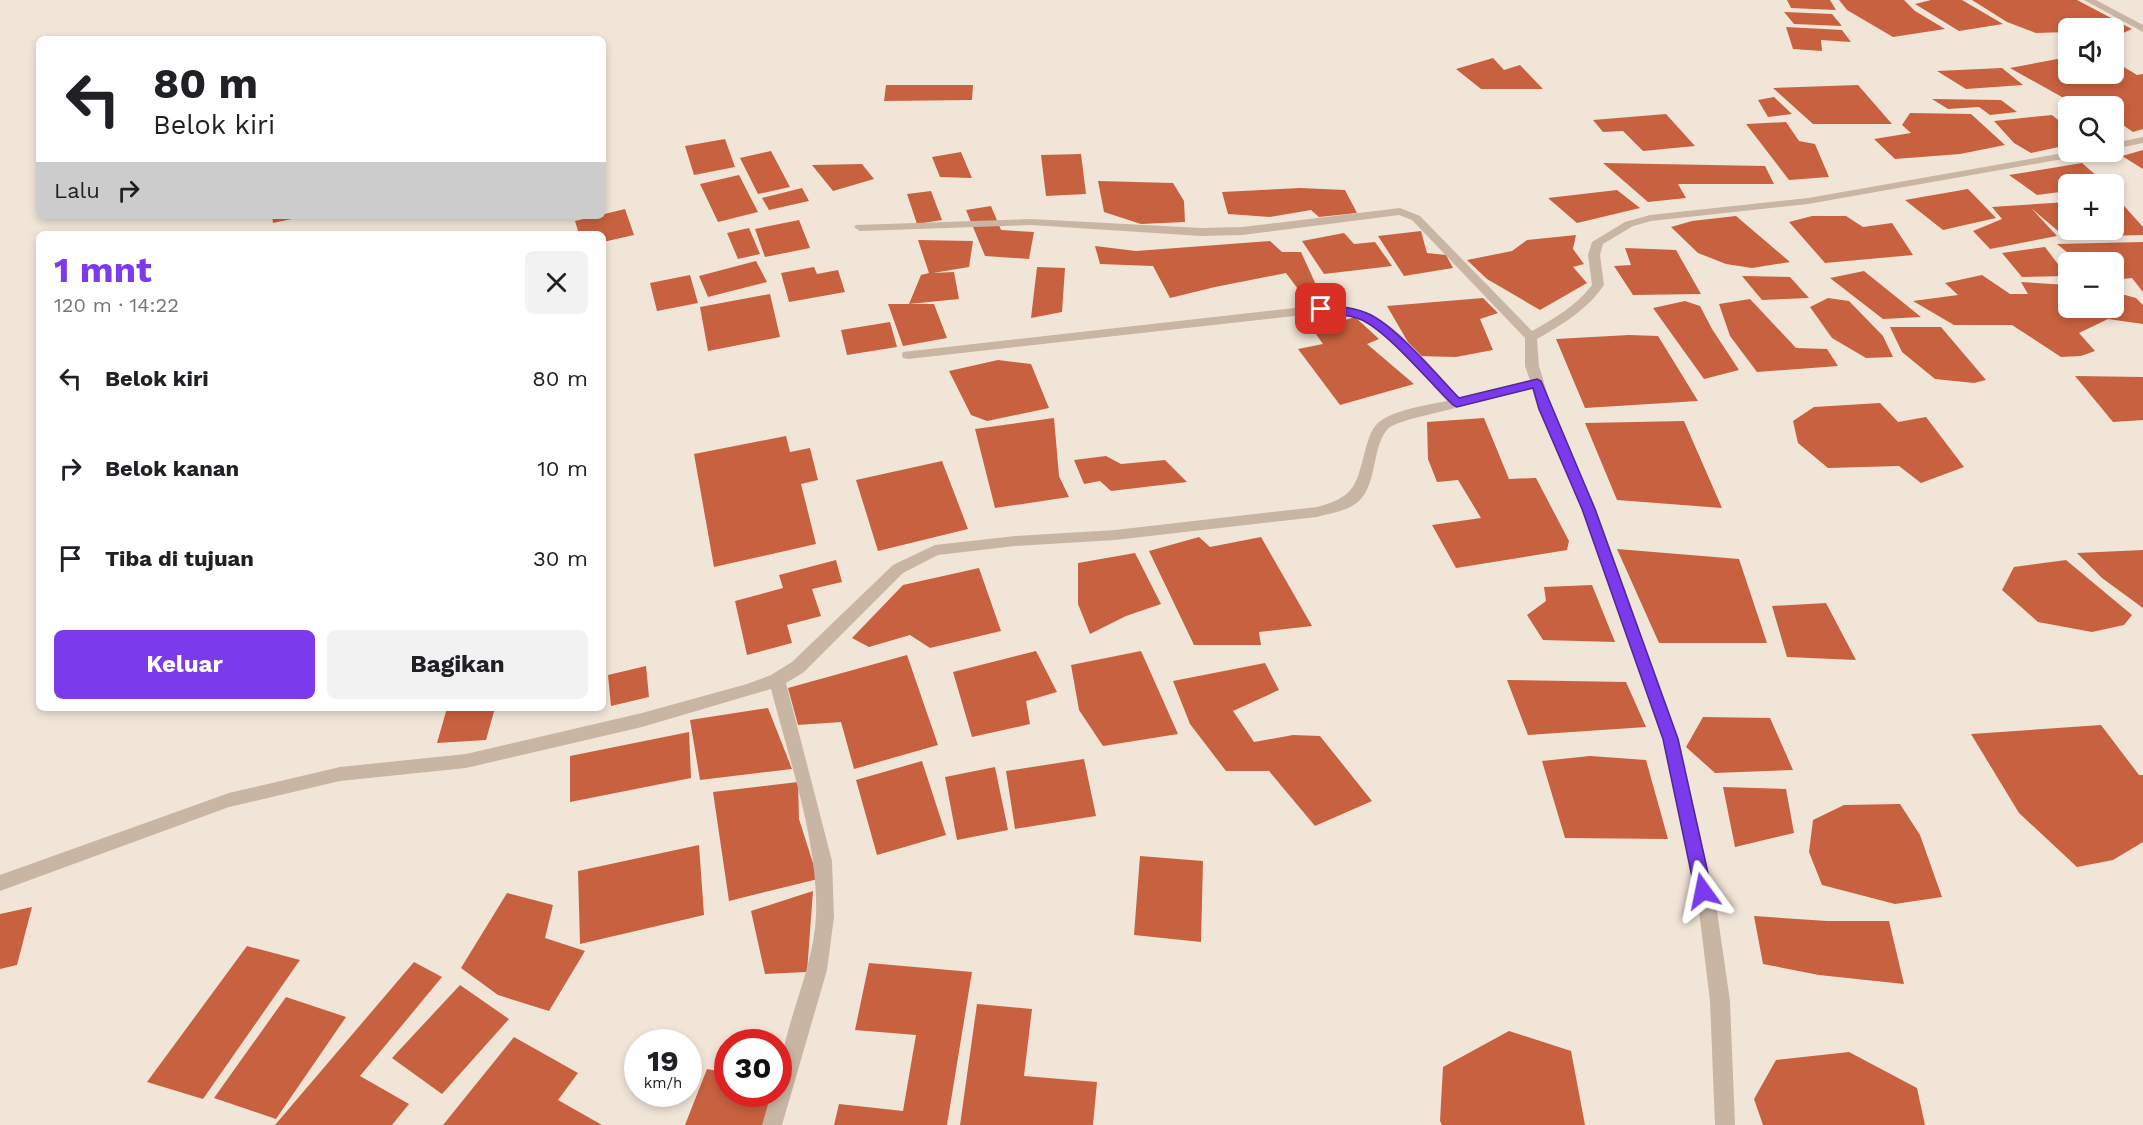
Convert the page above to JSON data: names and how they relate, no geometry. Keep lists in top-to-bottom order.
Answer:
{
  "page": {
    "map_buttons": ["+", "−"],
    "turn": ["80 m", "Belok kiri"],
    "then": "Lalu",
    "heading": ["1 mnt", "120 m · 14:22"],
    "list": [
      {
        "name": "Belok kiri",
        "value": "80 m"
      },
      {
        "name": "Belok kanan",
        "value": "10 m"
      },
      {
        "name": "Tiba di tujuan",
        "value": "30 m"
      }
    ],
    "buttons": ["Keluar", "Bagikan"],
    "speed": "19 km/h",
    "limit": "30"
  }
}
